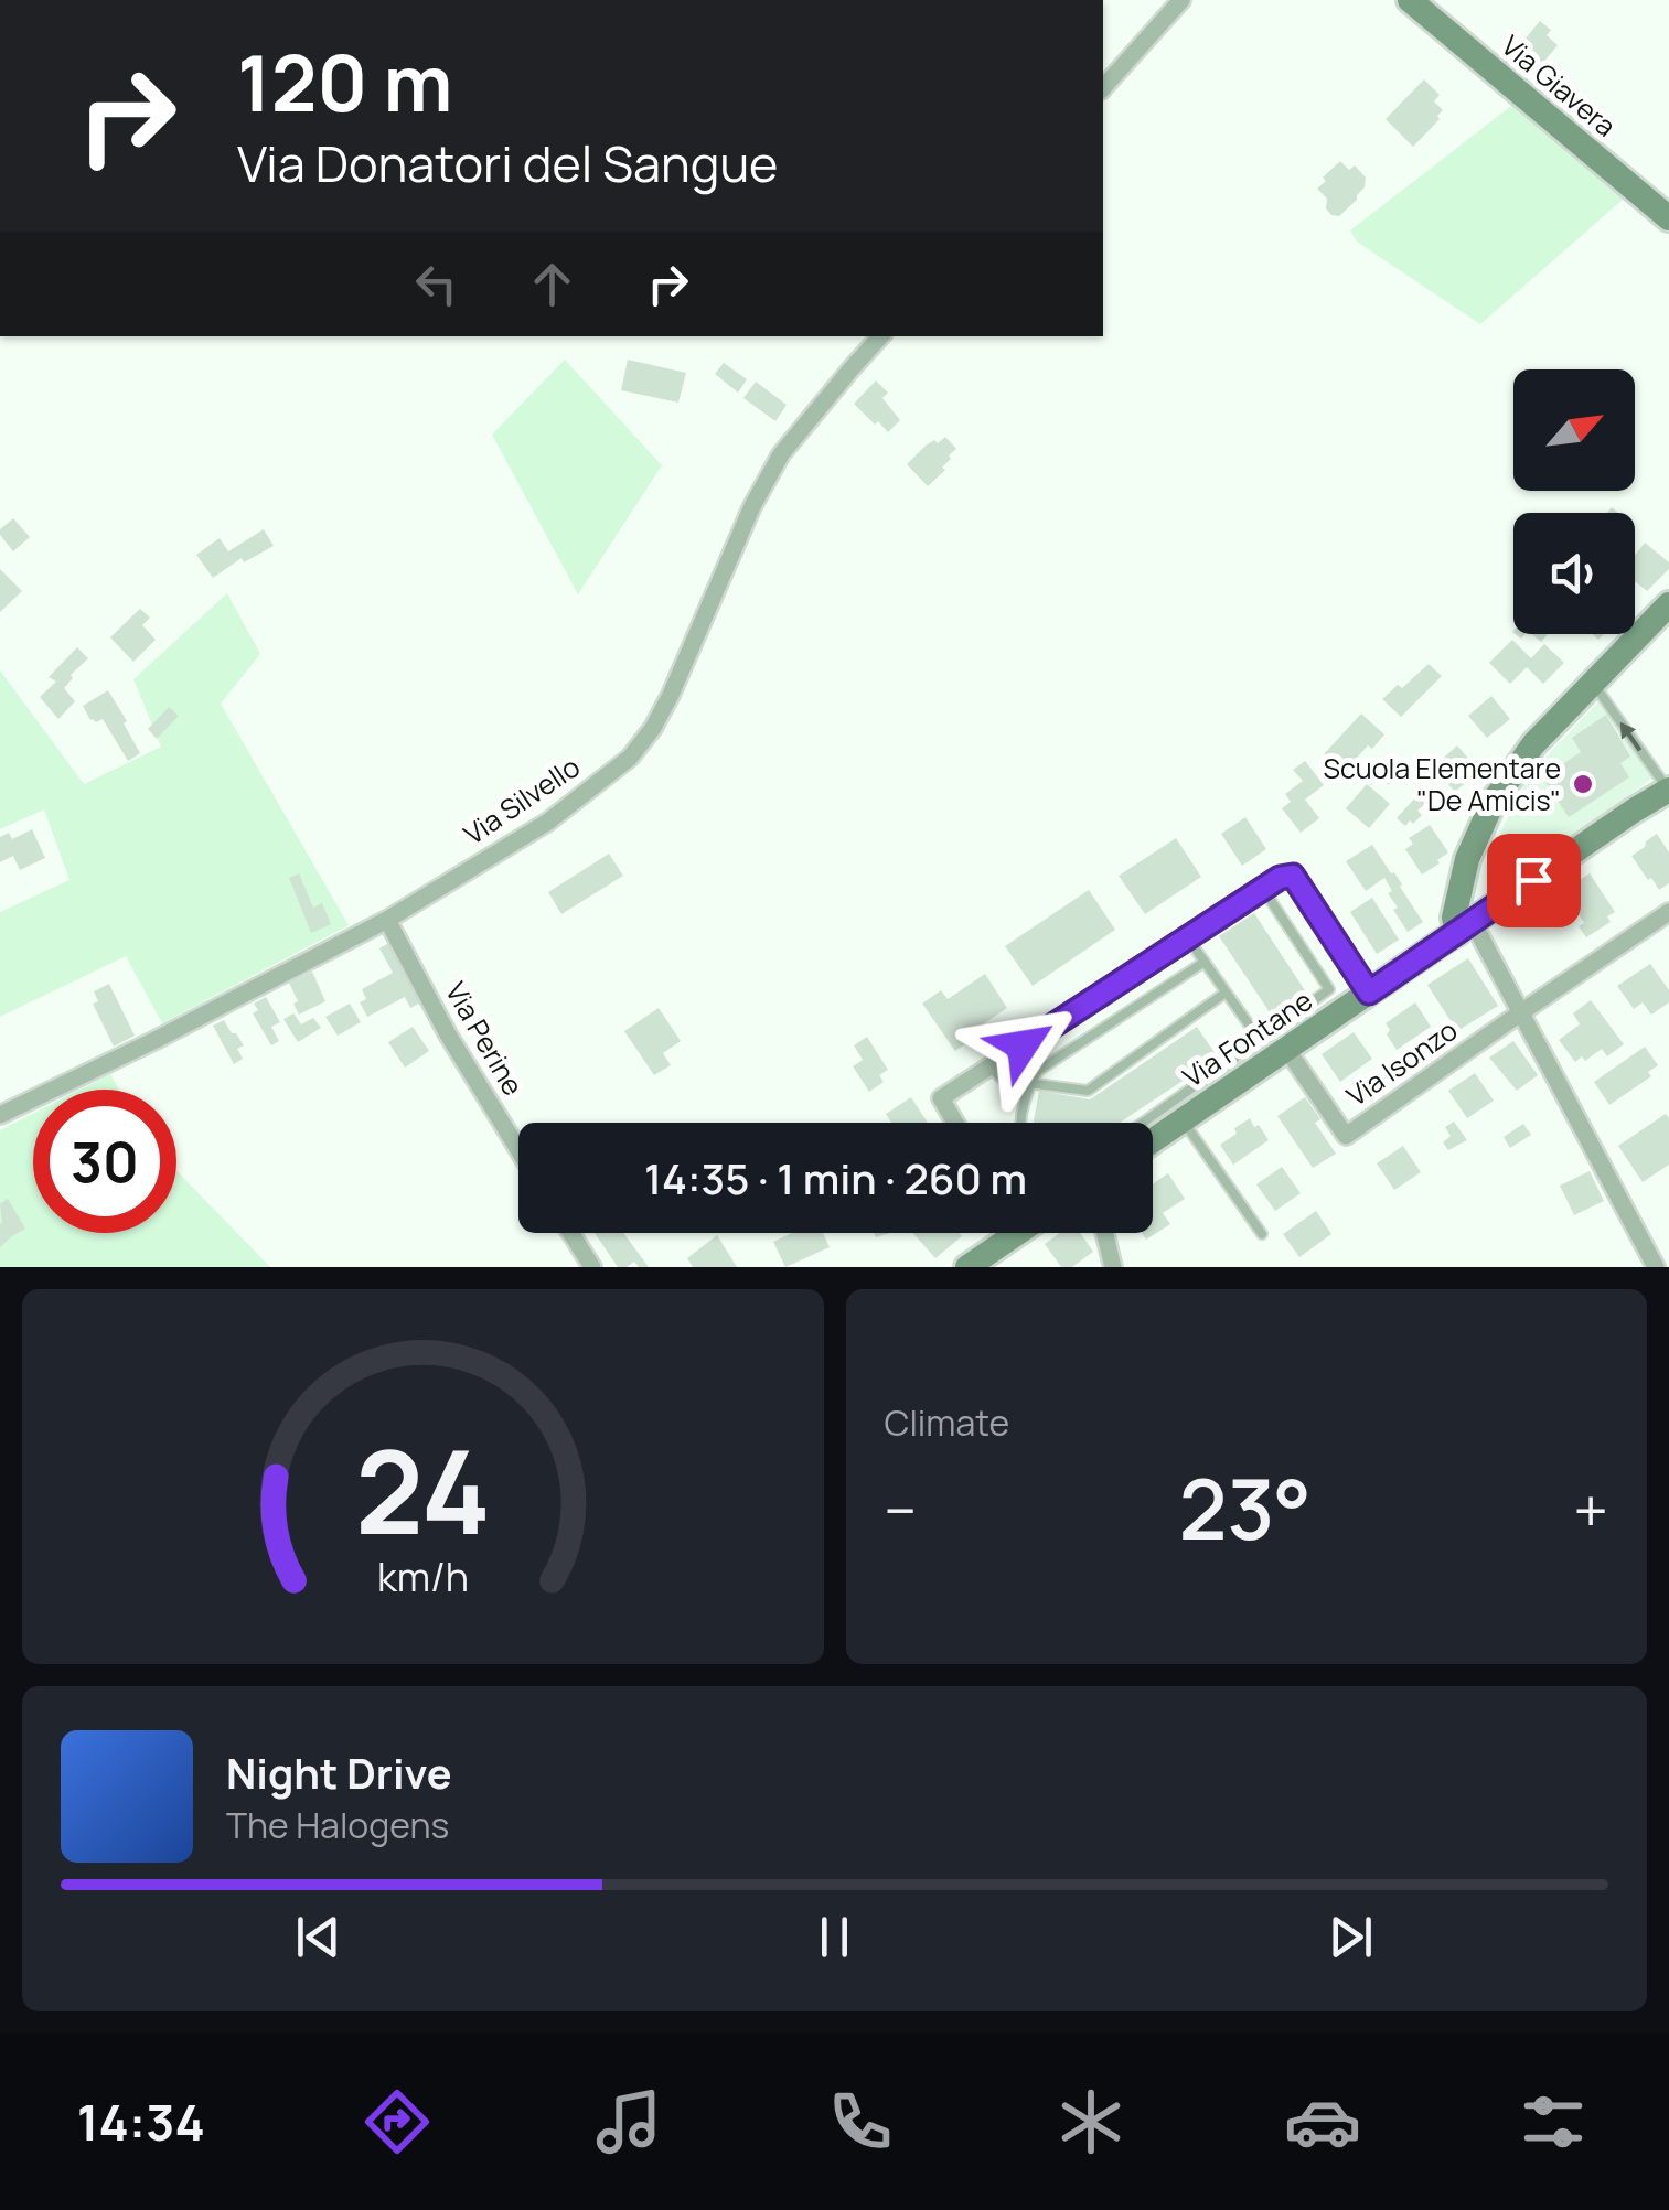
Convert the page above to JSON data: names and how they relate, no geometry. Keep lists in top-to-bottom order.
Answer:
{
  "streets": {
    "street": [
      "Via Giavera",
      "Via Silvello",
      "Via Perine",
      "Via Fontane",
      "Via Isonzo"
    ]
  },
  "crossings": [
    ["Via Silvello", "Via Perine"],
    ["Via Fontane", "Via Isonzo"]
  ],
  "places": ["Scuola Elementare \"De Amicis\""],
  "north": "top right",
  "page": {
    "turn": ["120 m", "Via Donatori del Sangue"],
    "limit": "30",
    "trip": "14:35 · 1 min · 260 m",
    "tile": "Climate",
    "heat": ["−", "23°", "+"],
    "song": ["Night Drive", "The Halogens"],
    "tabs": "14:34",
    "gauge": ["24", "km/h"]
  }
}
